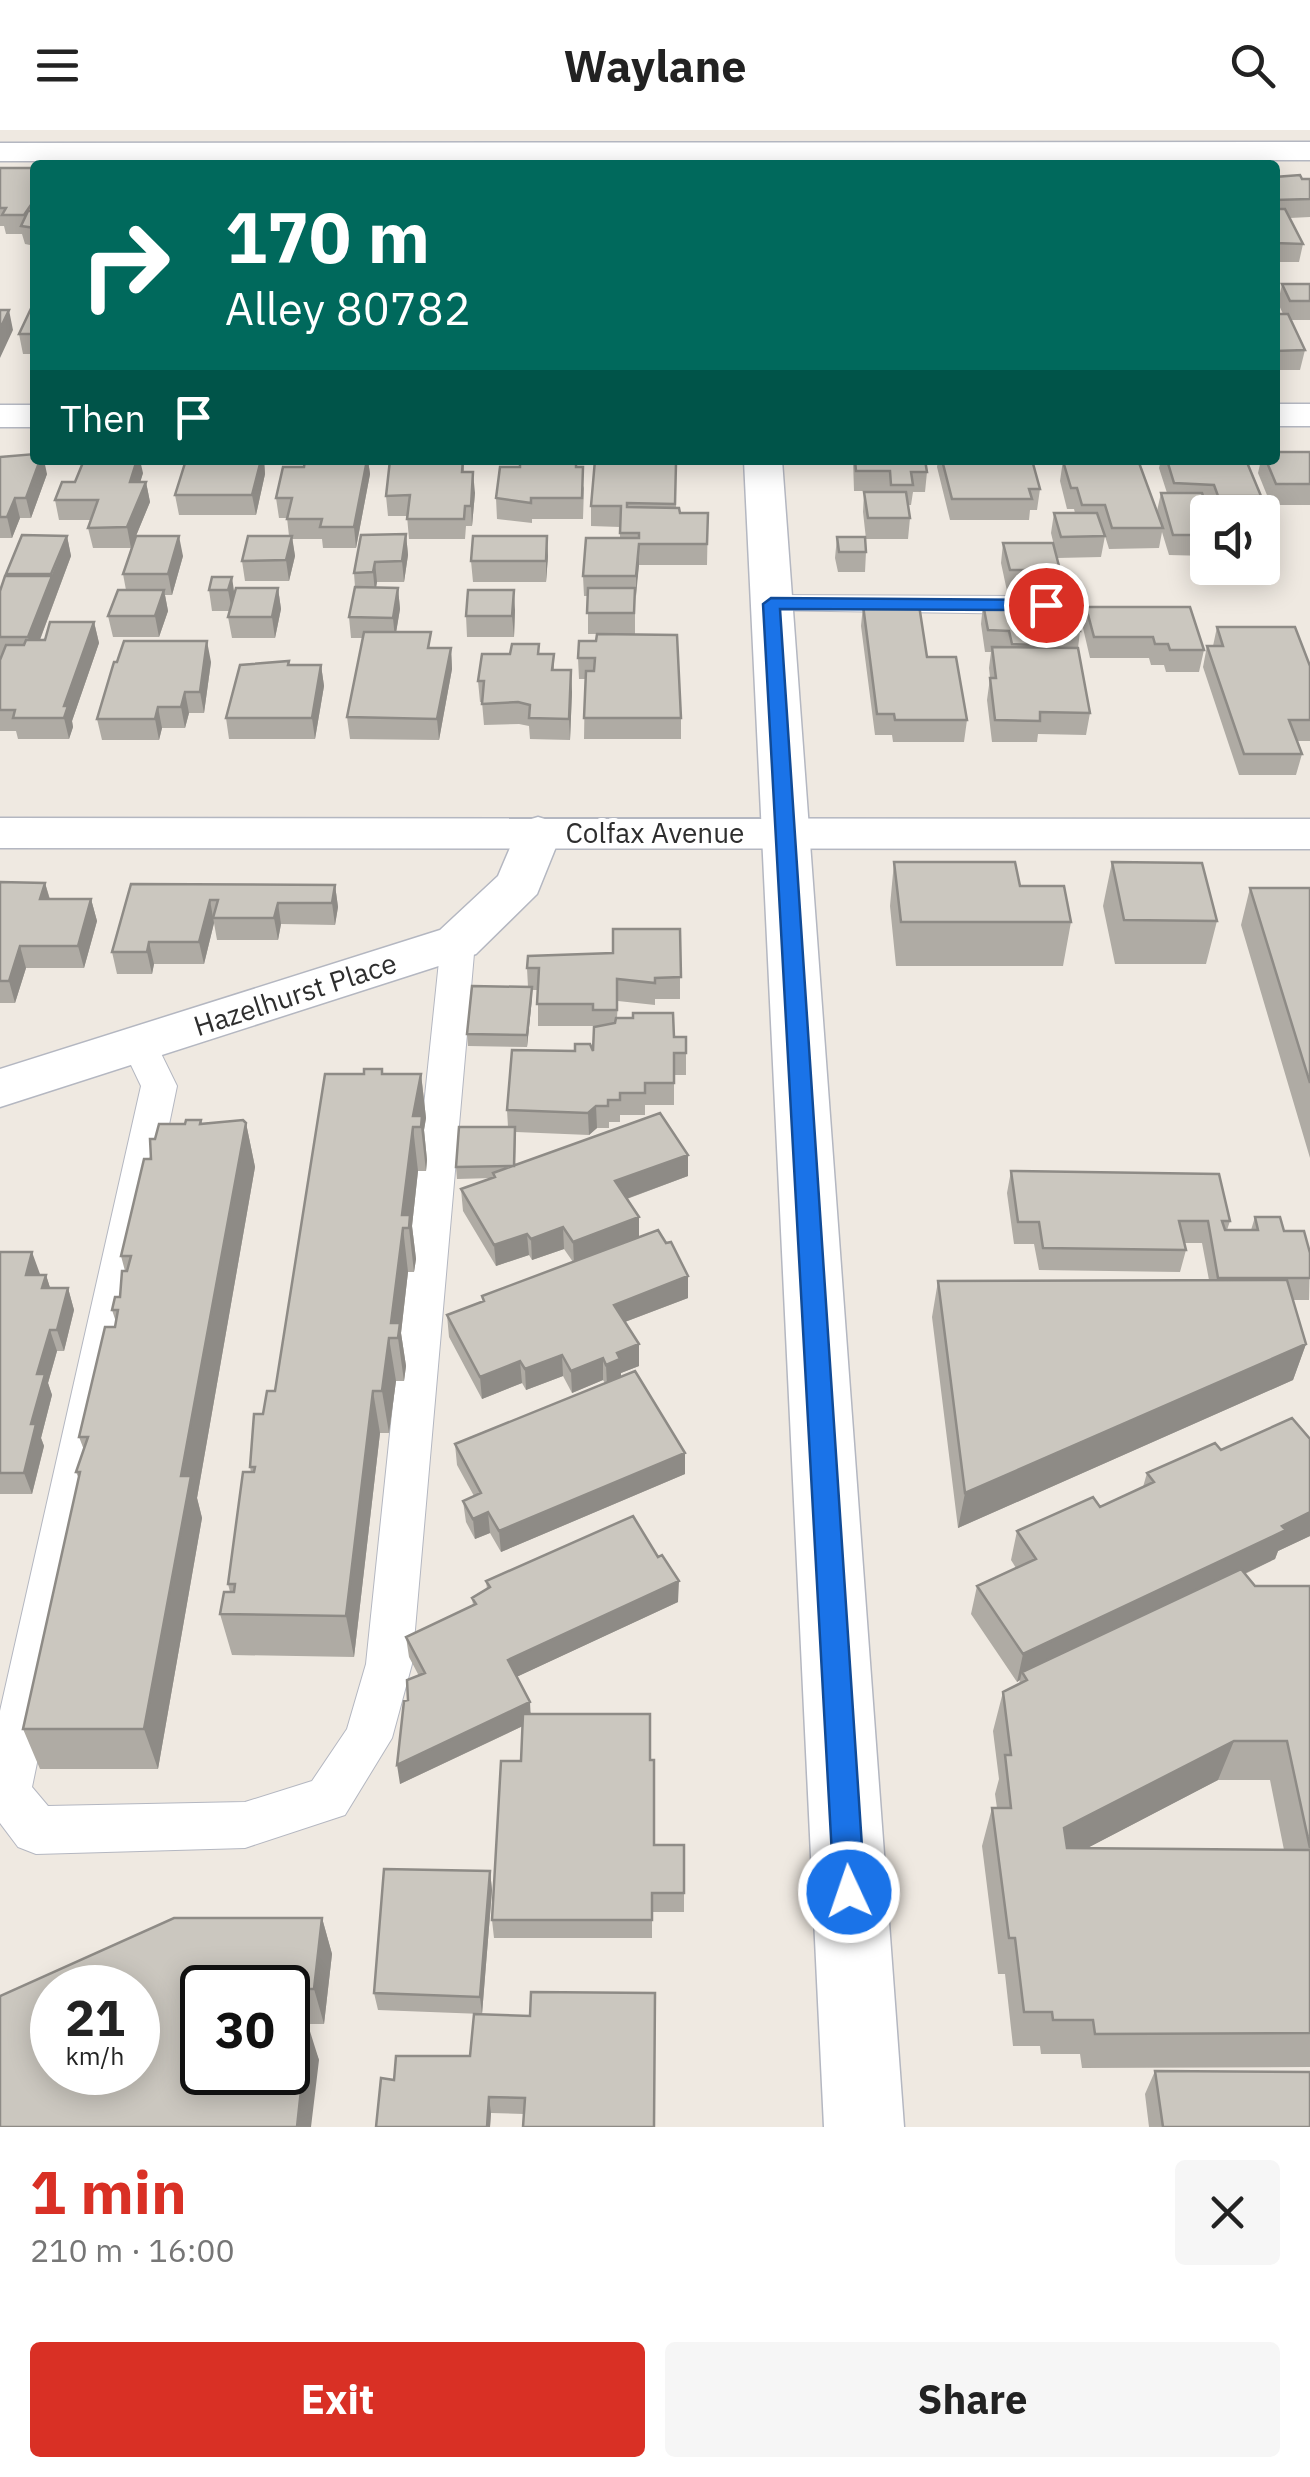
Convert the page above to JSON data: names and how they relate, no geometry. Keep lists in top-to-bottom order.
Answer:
{
  "streets": {
    "street": ["Colfax Avenue", "Hazelhurst Place"]
  },
  "crossings": [
    ["Colfax Avenue", "Hazelhurst Place"]
  ],
  "page": {
    "header": "Waylane",
    "turn": ["170 m", "Alley 80782"],
    "then": "Then",
    "speed": "21 km/h",
    "limit": "30",
    "heading": ["1 min", "210 m · 16:00"],
    "buttons": ["Exit", "Share"]
  }
}
